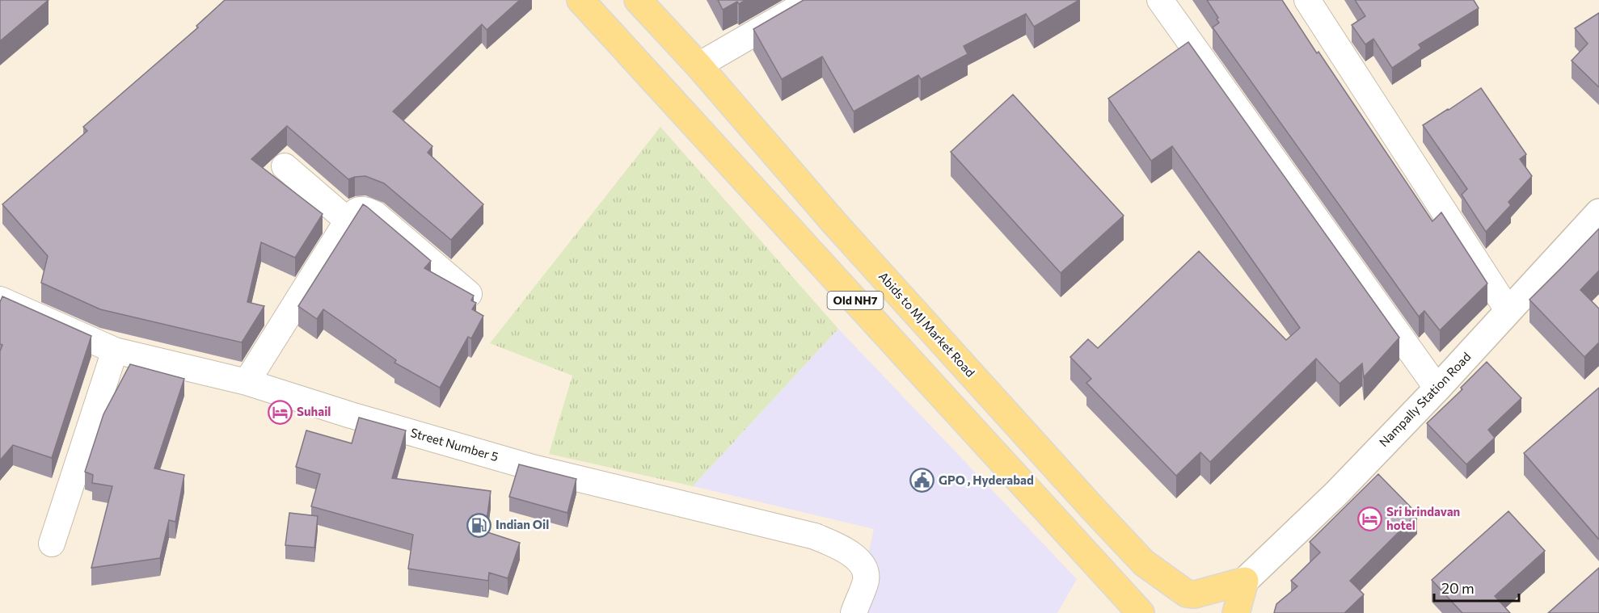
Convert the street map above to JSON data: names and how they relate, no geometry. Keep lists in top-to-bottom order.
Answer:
{
  "streets": {
    "main road": ["Old NH7", "Abids to MJ Market Road", "Nampally Station Road"],
    "street": ["Street Number 5"]
  },
  "crossings": [
    ["Old NH7", "Abids to MJ Market Road"],
    ["Abids to MJ Market Road", "Nampally Station Road"]
  ],
  "places": {
    "hotel": ["Suhail", "Sri brindavan hotel"],
    "public building": ["GPO , Hyderabad"],
    "fuel station": ["Indian Oil"]
  },
  "scale_bar": "20 m"
}
